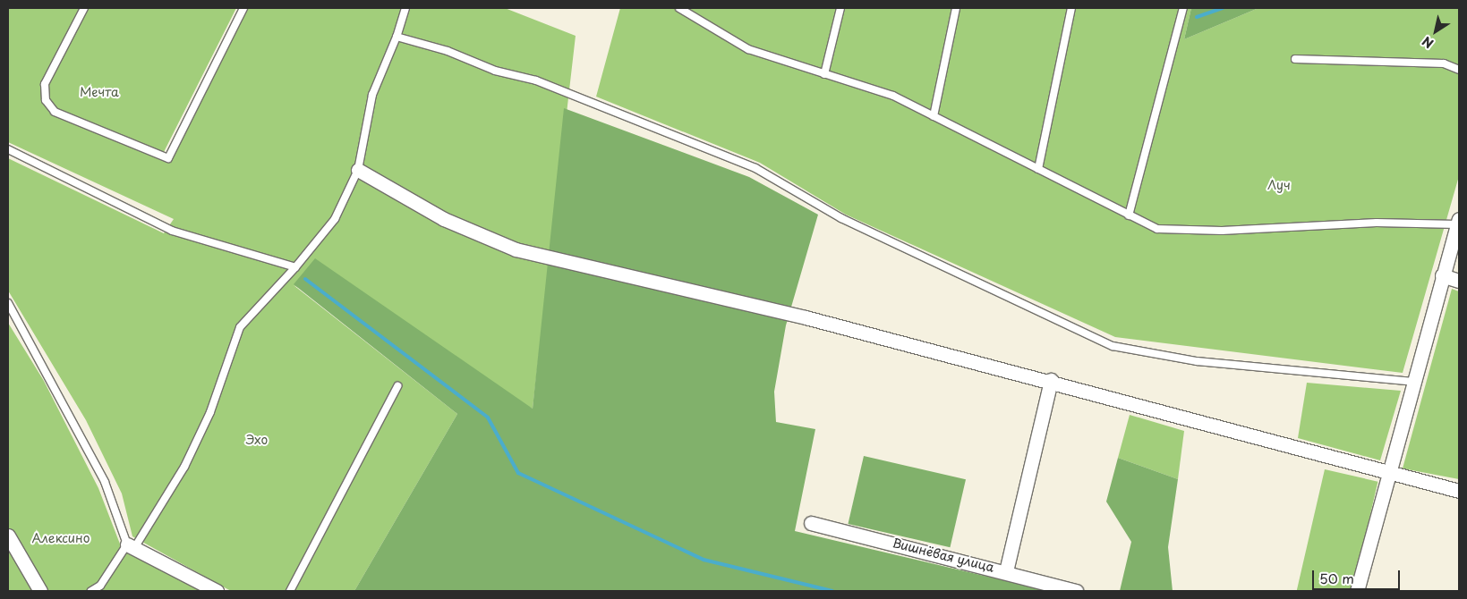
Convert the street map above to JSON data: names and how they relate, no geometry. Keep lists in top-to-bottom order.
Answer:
{
  "streets": {
    "street": ["Вишнёвая улица"]
  },
  "parks": [
    "Мечта",
    "Луч",
    "Эхо",
    "Алексино"
  ],
  "scale_bar": "50 m",
  "north": "bottom left"
}
